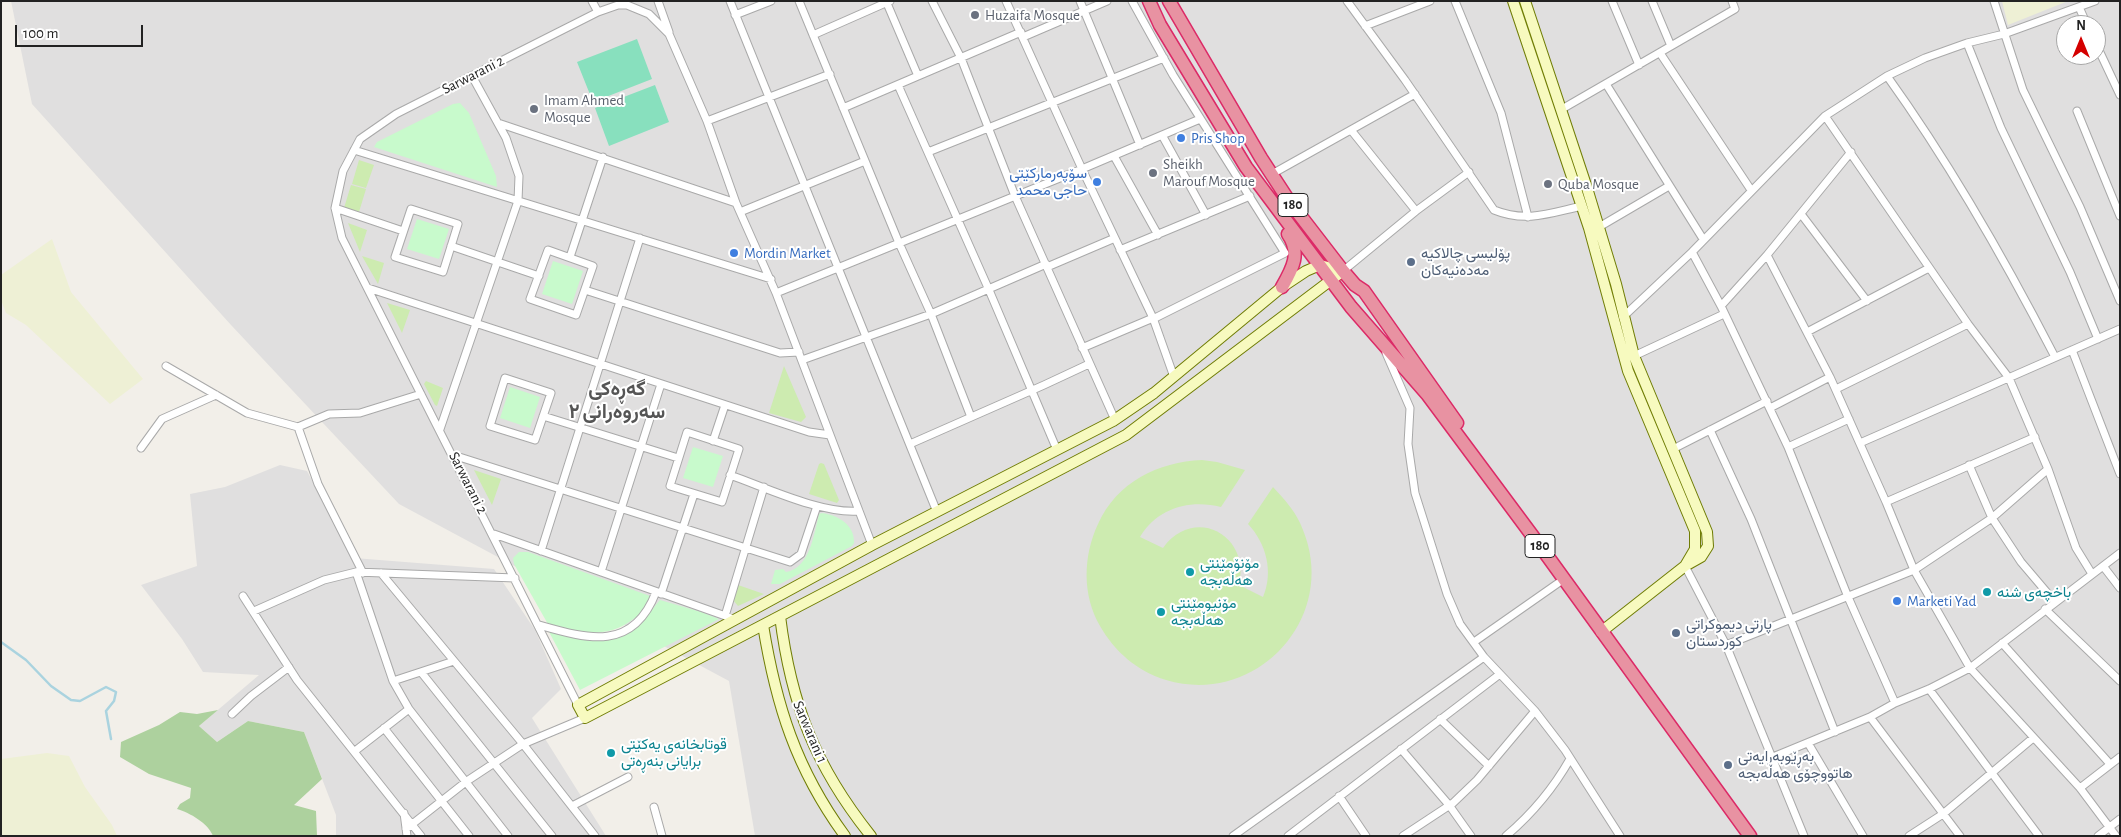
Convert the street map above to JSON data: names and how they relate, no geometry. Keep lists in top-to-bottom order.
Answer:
{
  "streets": {
    "highway": ["180"],
    "main road": ["Sarwarani 2", "Sarwarani 1"]
  },
  "districts": ["گەڕەکی سەروەرانی ٢"],
  "places": [
    "Huzaifa Mosque",
    "Imam Ahmed Mosque",
    "Pris Shop",
    "Sheikh Marouf Mosque",
    "سۆپەرمارکێتی حاجی محمد",
    "Quba Mosque",
    "Mordin Market",
    "پۆلیسی چالاکیە مەدەنیەکان",
    "مۆنۆمێنتی هەڵەبجە",
    "باخچەی شنە",
    "Marketi Yad",
    "مۆنیومێنتی هەڵەبجە",
    "پارتی دیموکراتی کوردستان",
    "قوتابخانەی یەکێتی برایانی بنەڕەتی",
    "بەڕێوبەرایەتی هاتووچۆی هەڵەبجە"
  ],
  "scale_bar": "100 m",
  "north": "top"
}
